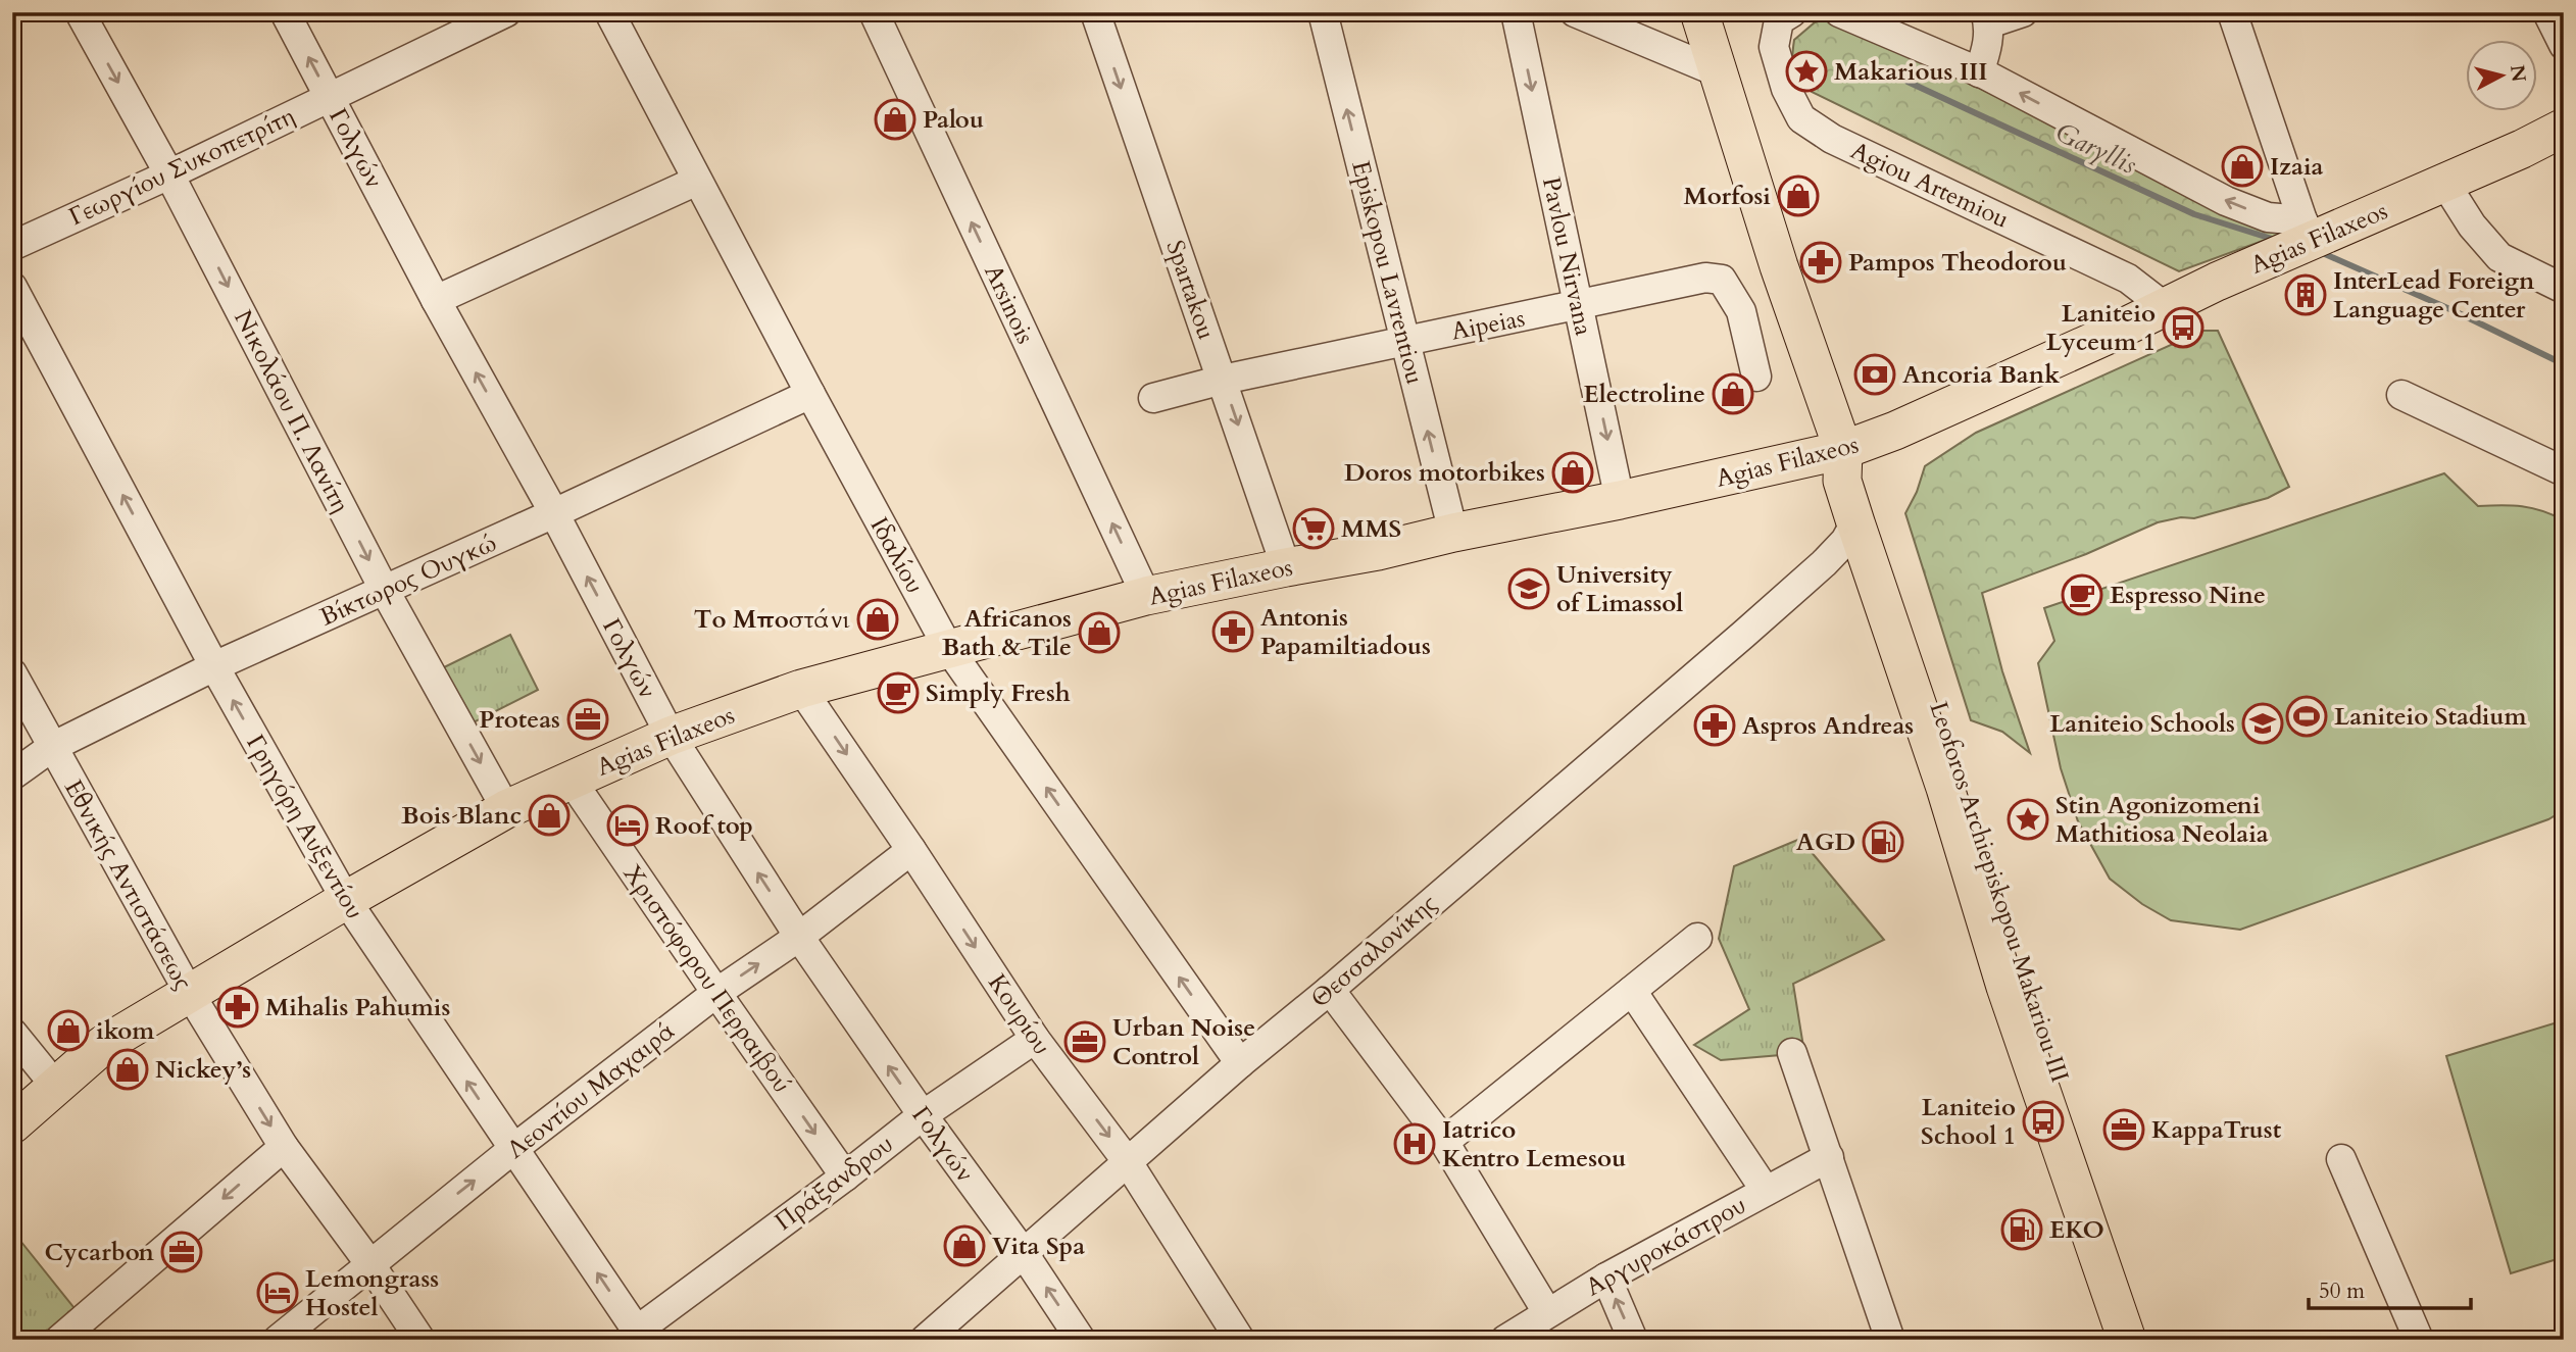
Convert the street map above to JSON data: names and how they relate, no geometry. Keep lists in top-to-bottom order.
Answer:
{
  "streets": {
    "main road": ["Agias Filaxeos", "Leoforos Archiepiskopou Makariou III"],
    "street": [
      "Γολγών",
      "Γεωργίου Συκοπετρίτη",
      "Agiou Artemiou",
      "Pavlou Nirvana",
      "Episkopou Lavrentiou",
      "Spartakou",
      "Arsinois",
      "Aipeias",
      "Νικολάου Π. Λανίτη",
      "Ιδαλίου",
      "Βίκτωρος Ουγκώ",
      "Γρηγόρη Αυξεντίου",
      "Εθνικής Αντιστάσεως",
      "Θεσσαλονίκης",
      "Χριστόφορου Περραιβού",
      "Κουρίου",
      "Λεοντίου Μαχαιρά",
      "Πράξανδρου",
      "Αργυροκάστρου"
    ]
  },
  "crossings": [
    ["Γολγών", "Γεωργίου Συκοπετρίτη"],
    ["Γολγών", "Agias Filaxeos"],
    ["Γολγών", "Βίκτωρος Ουγκώ"],
    ["Γολγών", "Θεσσαλονίκης"],
    ["Γολγών", "Λεοντίου Μαχαιρά"],
    ["Γολγών", "Πράξανδρου"],
    ["Γεωργίου Συκοπετρίτη", "Νικολάου Π. Λανίτη"],
    ["Agiou Artemiou", "Agias Filaxeos"],
    ["Agias Filaxeos", "Pavlou Nirvana"],
    ["Agias Filaxeos", "Episkopou Lavrentiou"],
    ["Agias Filaxeos", "Spartakou"],
    ["Agias Filaxeos", "Arsinois"],
    ["Agias Filaxeos", "Νικολάου Π. Λανίτη"],
    ["Agias Filaxeos", "Ιδαλίου"],
    ["Agias Filaxeos", "Γρηγόρη Αυξεντίου"],
    ["Agias Filaxeos", "Εθνικής Αντιστάσεως"],
    ["Agias Filaxeos", "Leoforos Archiepiskopou Makariou III"],
    ["Agias Filaxeos", "Χριστόφορου Περραιβού"],
    ["Agias Filaxeos", "Κουρίου"],
    ["Pavlou Nirvana", "Aipeias"],
    ["Episkopou Lavrentiou", "Aipeias"],
    ["Spartakou", "Aipeias"],
    ["Νικολάου Π. Λανίτη", "Βίκτωρος Ουγκώ"],
    ["Ιδαλίου", "Βίκτωρος Ουγκώ"],
    ["Ιδαλίου", "Θεσσαλονίκης"],
    ["Βίκτωρος Ουγκώ", "Γρηγόρη Αυξεντίου"],
    ["Βίκτωρος Ουγκώ", "Εθνικής Αντιστάσεως"],
    ["Γρηγόρη Αυξεντίου", "Λεοντίου Μαχαιρά"],
    ["Γρηγόρη Αυξεντίου", "Πράξανδρου"],
    ["Εθνικής Αντιστάσεως", "Λεοντίου Μαχαιρά"],
    ["Leoforos Archiepiskopou Makariou III", "Θεσσαλονίκης"],
    ["Θεσσαλονίκης", "Κουρίου"],
    ["Χριστόφορου Περραιβού", "Λεοντίου Μαχαιρά"],
    ["Χριστόφορου Περραιβού", "Πράξανδρου"],
    ["Κουρίου", "Λεοντίου Μαχαιρά"],
    ["Κουρίου", "Πράξανδρου"]
  ],
  "one_way": [
    "Γολγών",
    "Pavlou Nirvana",
    "Episkopou Lavrentiou",
    "Spartakou",
    "Arsinois",
    "Νικολάου Π. Λανίτη",
    "Ιδαλίου",
    "Γρηγόρη Αυξεντίου",
    "Χριστόφορου Περραιβού",
    "Κουρίου",
    "Λεοντίου Μαχαιρά"
  ],
  "water": ["Garyllis"],
  "places": {
    "place": ["Makarious III", "Stin Agonizomeni Mathitiosa Neolaia"],
    "shop": [
      "Palou",
      "Izaia",
      "Morfosi",
      "Electroline",
      "Doros motorbikes",
      "Το Μποστάνι",
      "Africanos Bath & Tile",
      "Bois Blanc",
      "ikom",
      "Nickey’s",
      "Vita Spa"
    ],
    "pharmacy": [
      "Pampos Theodorou",
      "Antonis Papamiltiadous",
      "Aspros Andreas",
      "Mihalis Pahumis"
    ],
    "building": ["InterLead Foreign Language Center"],
    "bus stop": ["Laniteio Lyceum 1", "Laniteio School 1"],
    "bank": ["Ancoria Bank"],
    "supermarket": ["MMS"],
    "school or university": ["University of Limassol", "Laniteio Schools"],
    "cafe": ["Espresso Nine", "Simply Fresh"],
    "sports": ["Laniteio Stadium"],
    "office": [
      "Proteas",
      "Urban Noise Control",
      "KappaTrust",
      "Cycarbon"
    ],
    "hotel": ["Roof top", "Lemongrass Hostel"],
    "fuel station": ["AGD", "EKO"],
    "hospital": ["Iatrico Kentro Lemesou"]
  },
  "scale_bar": "50 m",
  "north": "right"
}
